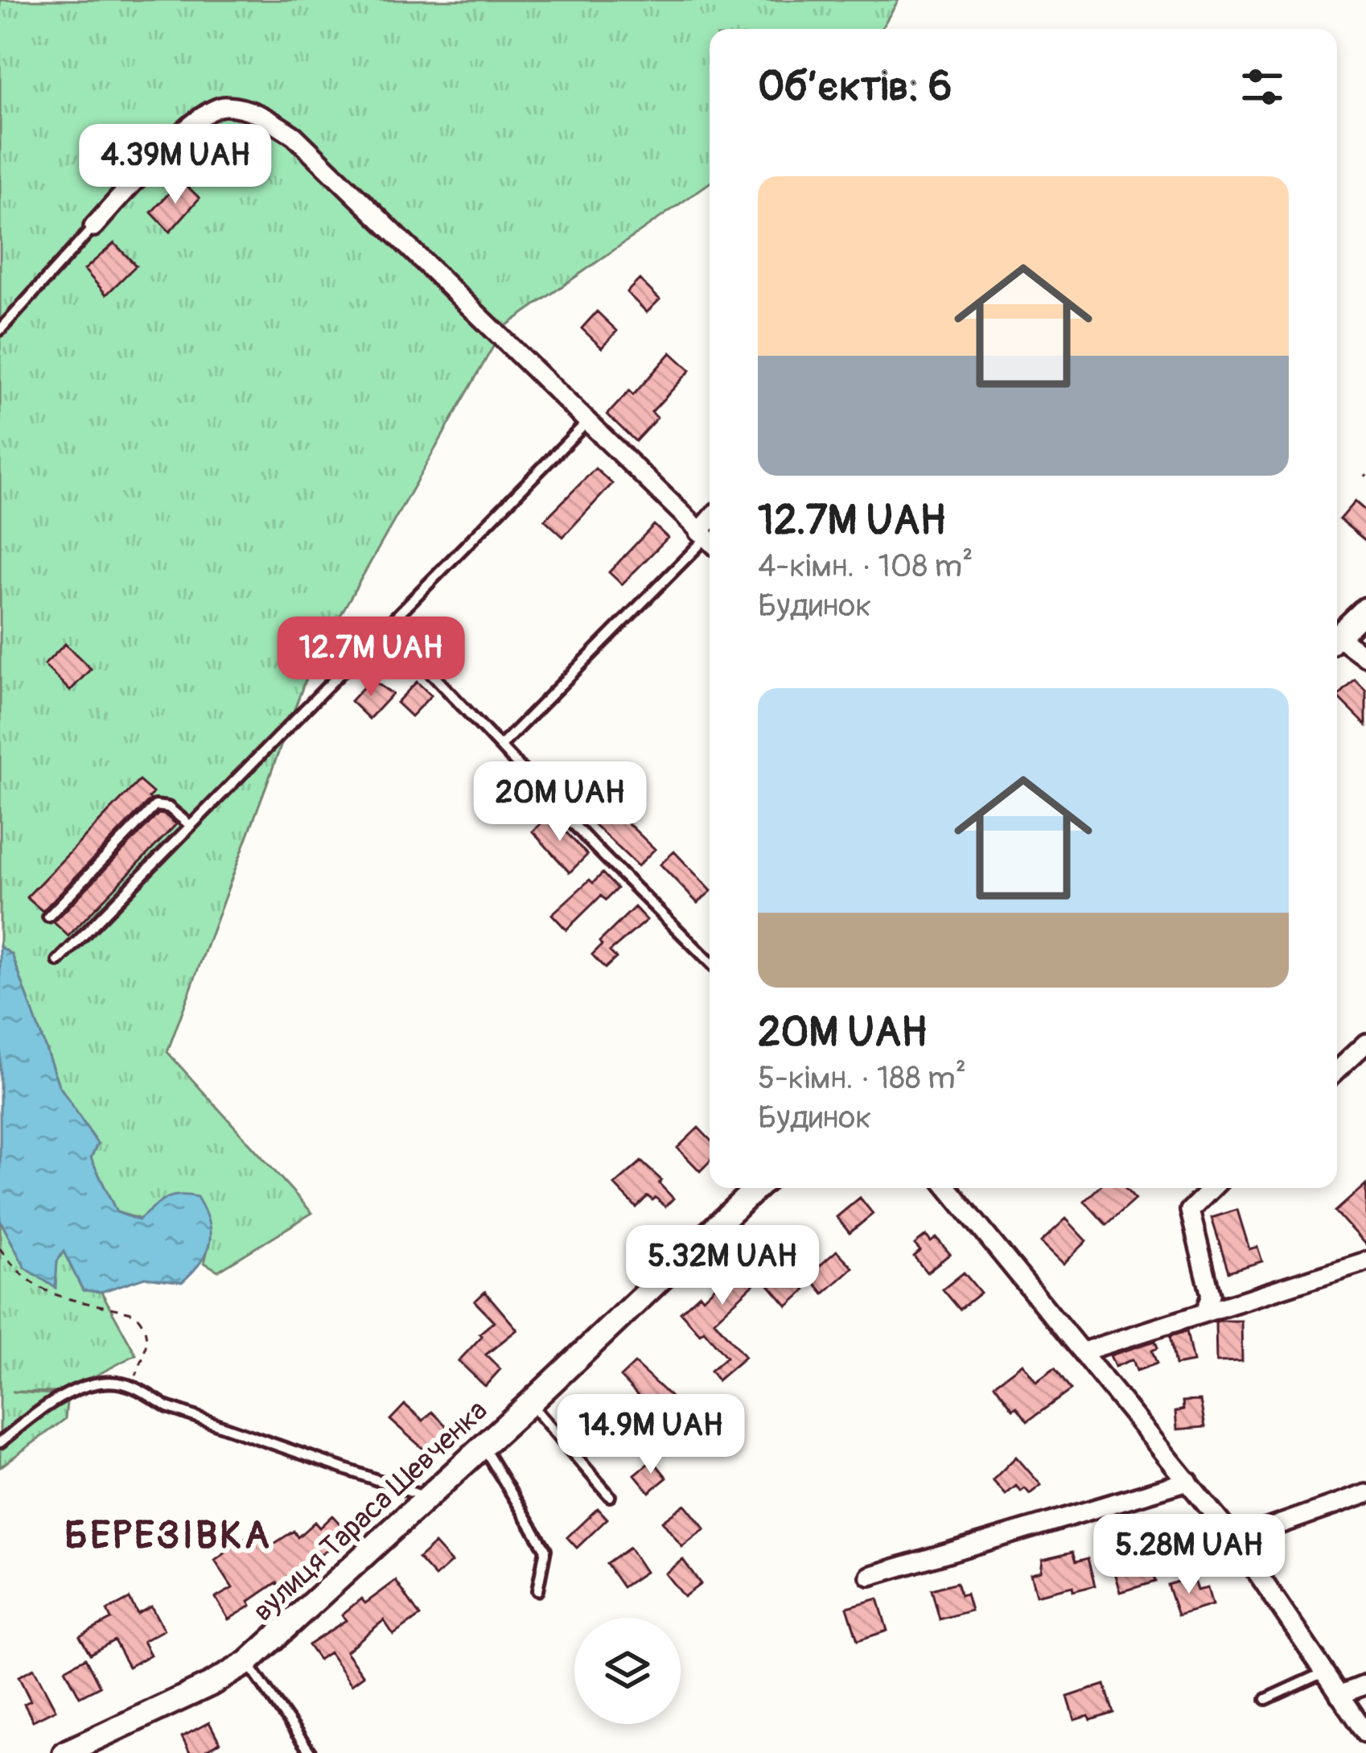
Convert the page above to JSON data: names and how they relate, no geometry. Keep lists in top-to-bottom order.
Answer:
{
  "streets": {
    "street": ["вулиця Тараса Шевченка"]
  },
  "districts": ["БЕРЕЗІВКА"],
  "page": {
    "heading": "Об’єктів: 6",
    "price": [
      "4.39M UAH",
      "12.7M UAH",
      "20M UAH",
      "5.32M UAH",
      "14.9M UAH",
      "5.28M UAH"
    ],
    "list": [
      {
        "name": "12.7M UAH",
        "note": "4-кімн. · 108 m² · Будинок"
      },
      {
        "name": "20M UAH",
        "note": "5-кімн. · 188 m² · Будинок"
      }
    ]
  }
}
